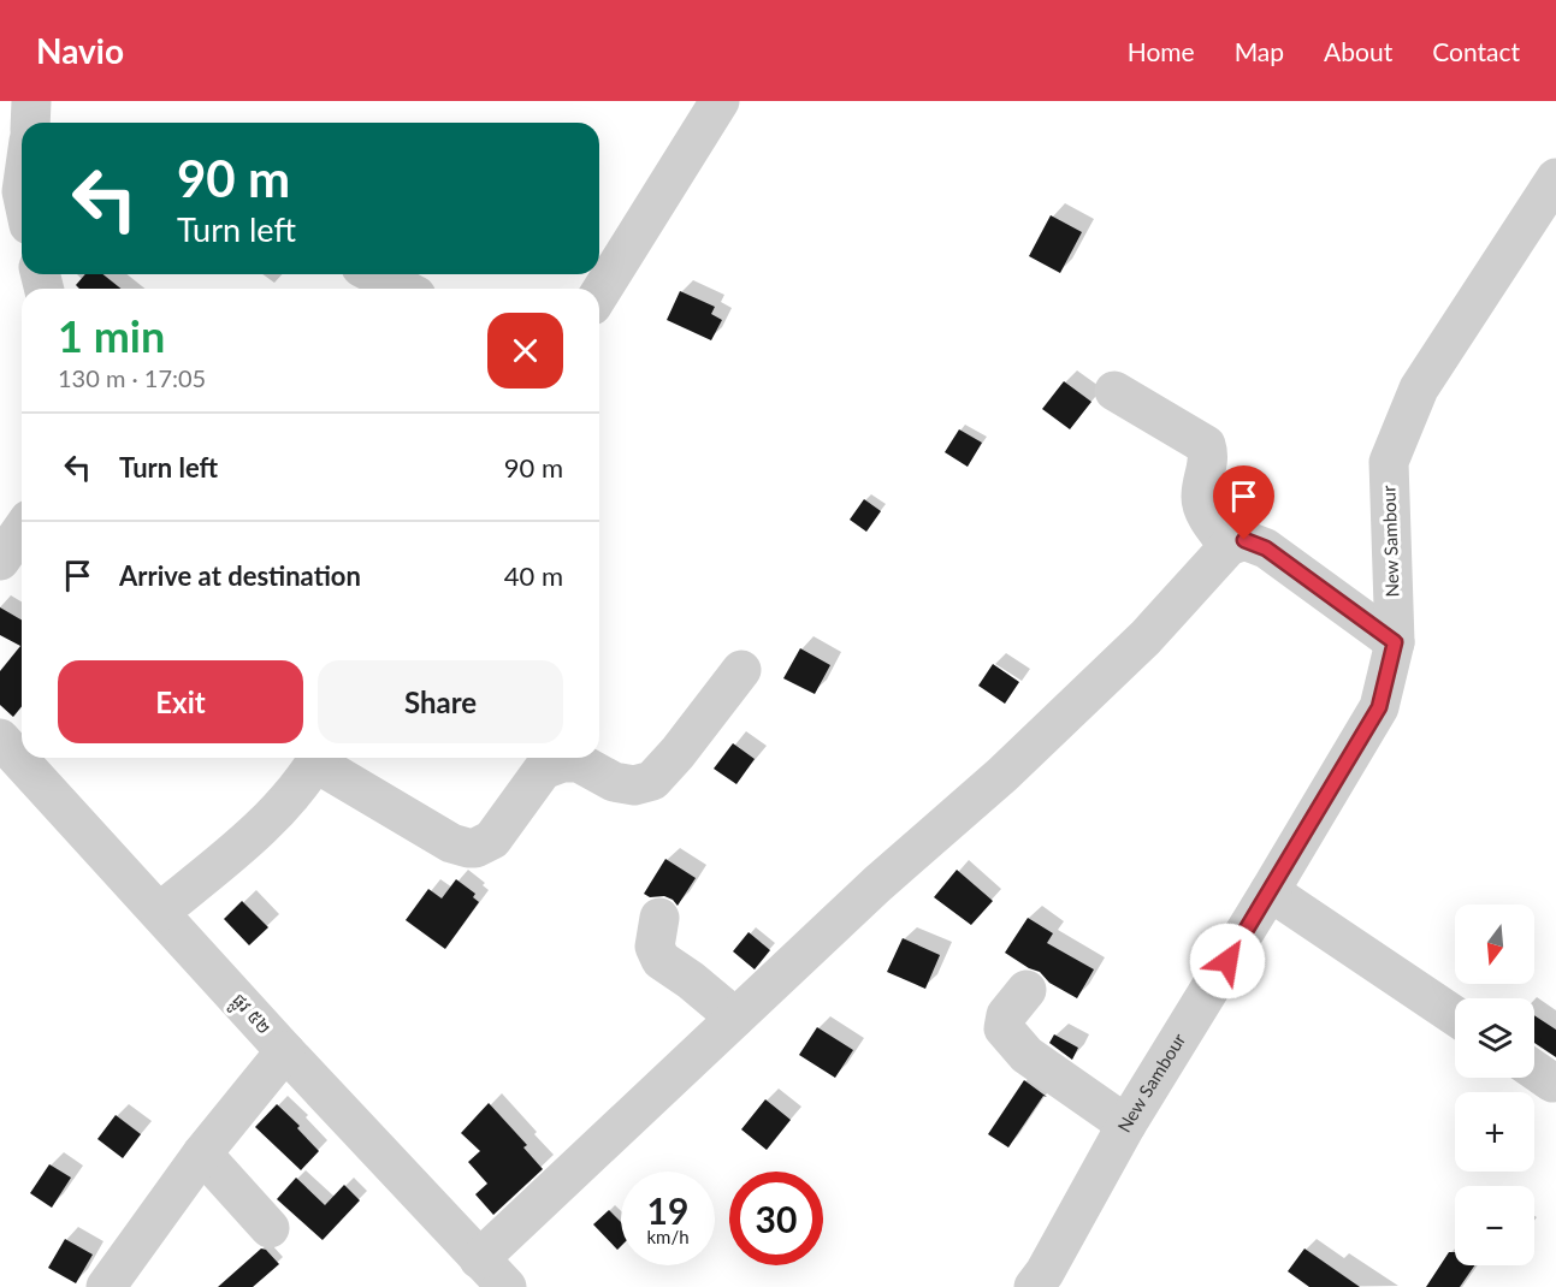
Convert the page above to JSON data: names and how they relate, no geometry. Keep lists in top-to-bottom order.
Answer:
{
  "streets": {
    "street": ["New Sambour", "ផ្លូវ ៥២"]
  },
  "north": "bottom",
  "page": {
    "header": "Navio",
    "nav": [
      "Home",
      "Map",
      "About",
      "Contact"
    ],
    "turn": ["90 m", "Turn left"],
    "heading": ["1 min", "130 m · 17:05"],
    "list": [
      {
        "name": "Turn left",
        "value": "90 m"
      },
      {
        "name": "Arrive at destination",
        "value": "40 m"
      }
    ],
    "buttons": ["Exit", "Share"],
    "map_buttons": ["+", "−"],
    "speed": "19 km/h",
    "limit": "30"
  }
}
